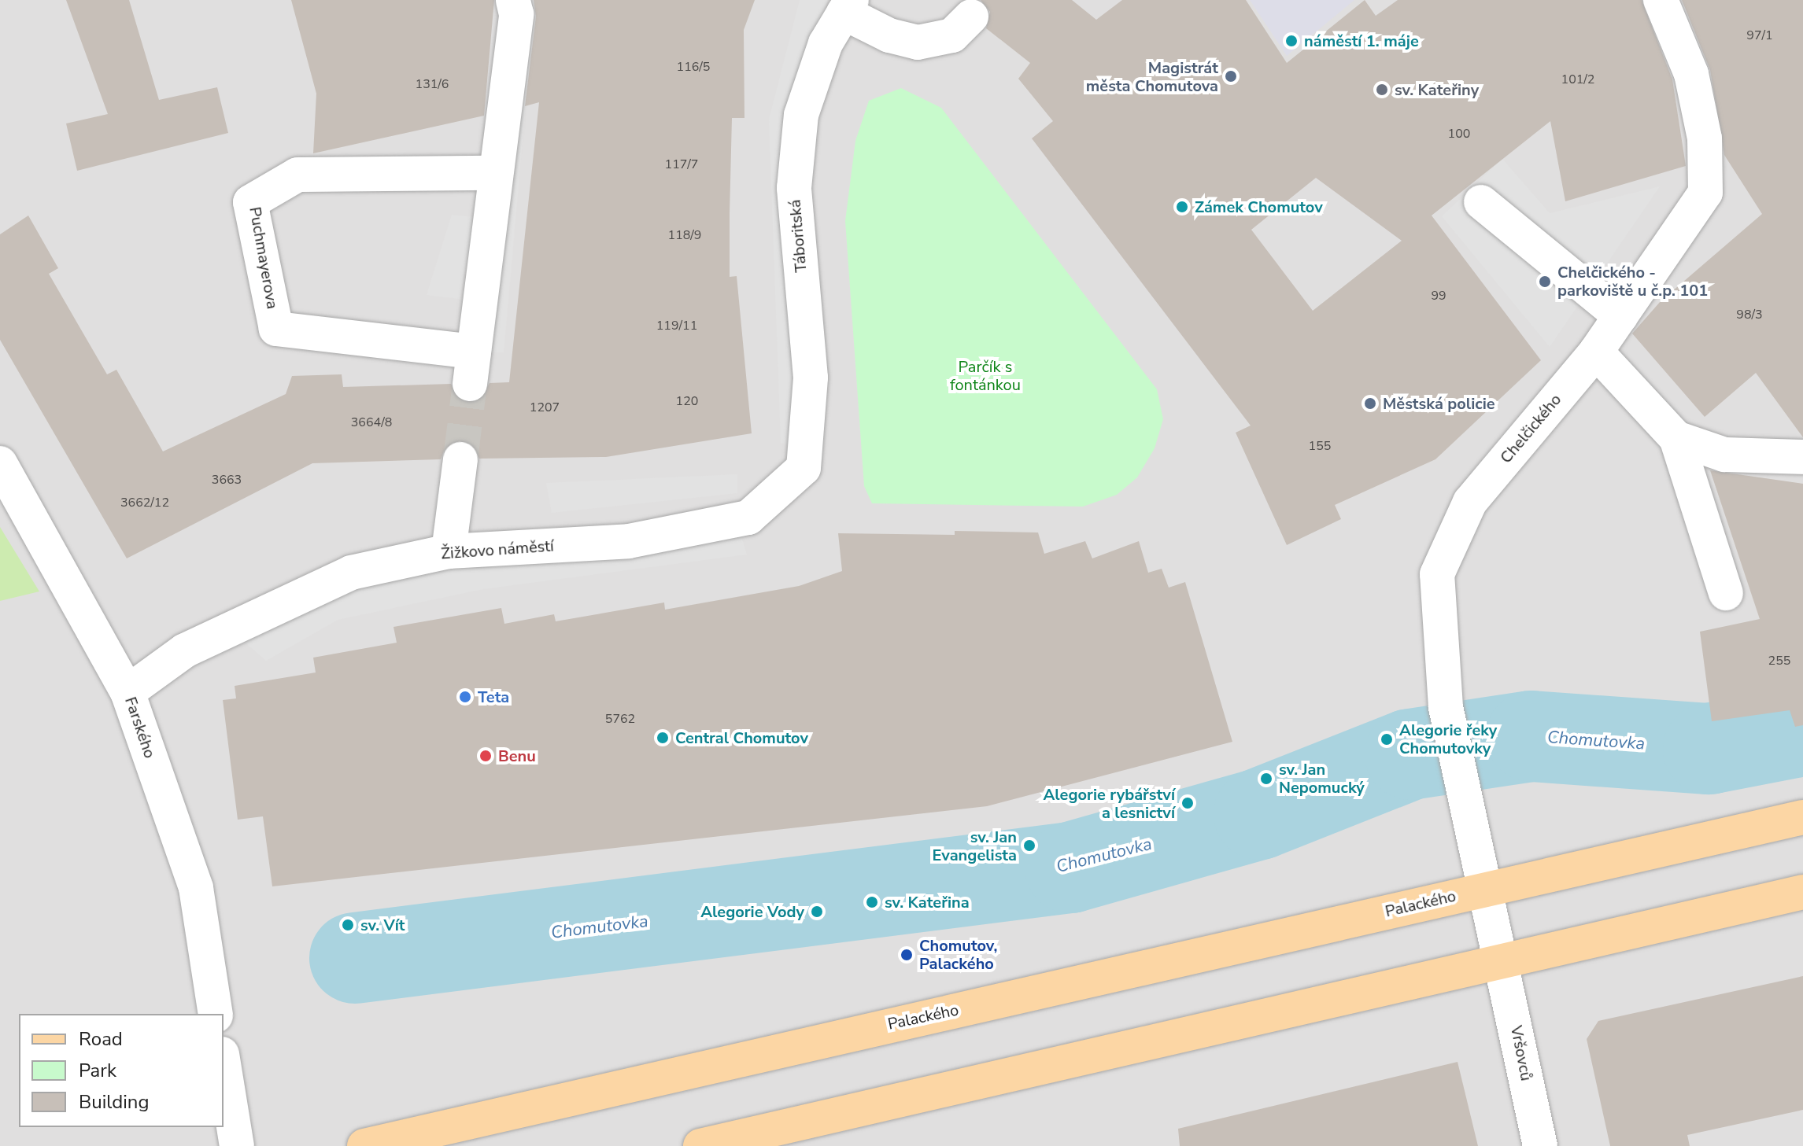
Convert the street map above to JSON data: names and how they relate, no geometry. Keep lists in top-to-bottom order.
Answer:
{
  "streets": {
    "main road": ["Palackého"],
    "street": [
      "Táboritská",
      "Puchmayerova",
      "Chelčického",
      "Žižkovo náměstí",
      "Farského",
      "Vršovců"
    ]
  },
  "crossings": [
    ["Táboritská", "Žižkovo náměstí"],
    ["Chelčického", "Palackého"],
    ["Žižkovo náměstí", "Farského"]
  ],
  "water": ["Chomutovka"],
  "parks": ["Parčík s fontánkou"],
  "places": [
    "náměstí 1. máje",
    "Magistrát města Chomutova",
    "sv. Kateřiny",
    "Zámek Chomutov",
    "Chelčického - parkoviště u č.p. 101",
    "Městská policie",
    "Teta",
    "Central Chomutov",
    "Alegorie řeky Chomutovky",
    "Benu",
    "sv. Jan Nepomucký",
    "Alegorie rybářství a lesnictví",
    "sv. Jan Evangelista",
    "sv. Kateřina",
    "Alegorie Vody",
    "sv. Vít",
    "Chomutov, Palackého"
  ],
  "house_numbers": [
    "97/1",
    "116/5",
    "101/2",
    "131/6",
    "100",
    "117/7",
    "118/9",
    "99",
    "98/3",
    "119/11",
    "120",
    "1207",
    "3664/8",
    "155",
    "3663",
    "3662/12",
    "255",
    "5762"
  ],
  "legend": ["Road", "Park", "Building"]
}
